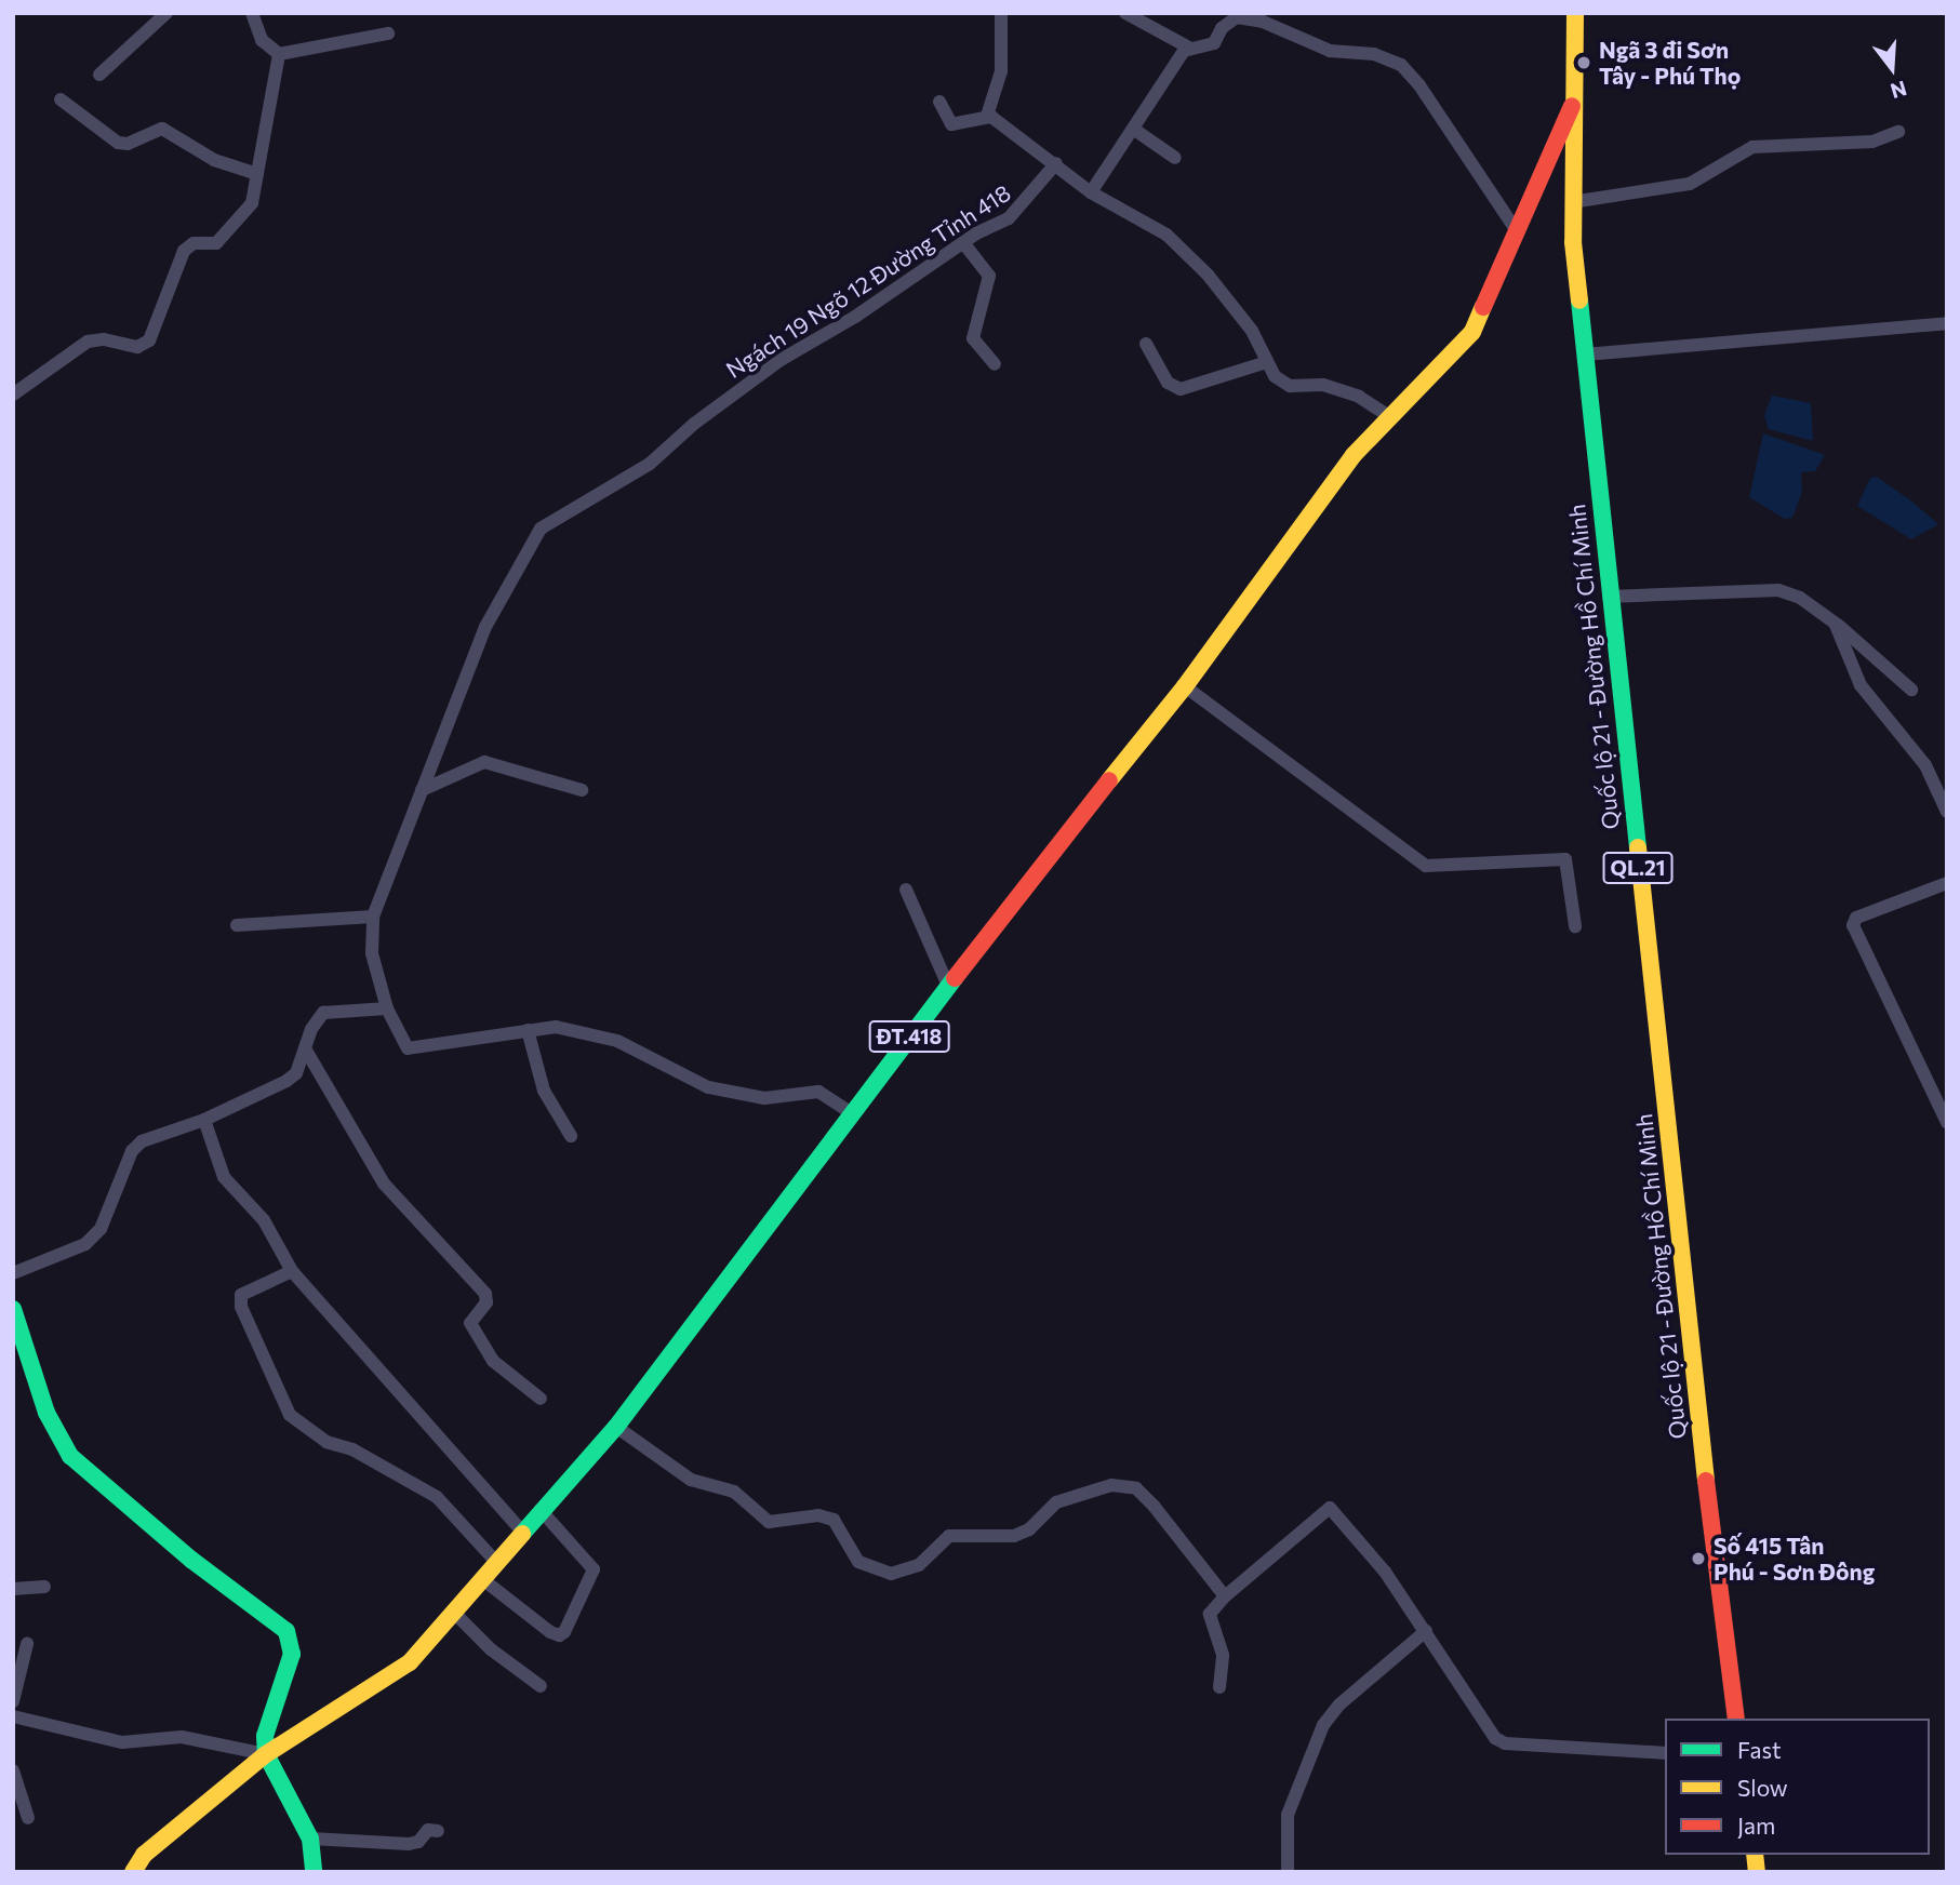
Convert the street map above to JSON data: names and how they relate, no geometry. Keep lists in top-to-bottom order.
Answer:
{
  "streets": {
    "main road": ["Quốc lộ 21 - Đường Hồ Chí Minh", "QL.21", "ĐT.418"],
    "street": ["Ngách 19 Ngõ 12 Đường Tỉnh 418"]
  },
  "crossings": [
    ["Quốc lộ 21 - Đường Hồ Chí Minh", "ĐT.418"]
  ],
  "places": ["Ngã 3 đi Sơn Tây - Phú Thọ", "Số 415 Tân Phú - Sơn Đông"],
  "legend": ["Fast", "Slow", "Jam"],
  "north": "bottom"
}
